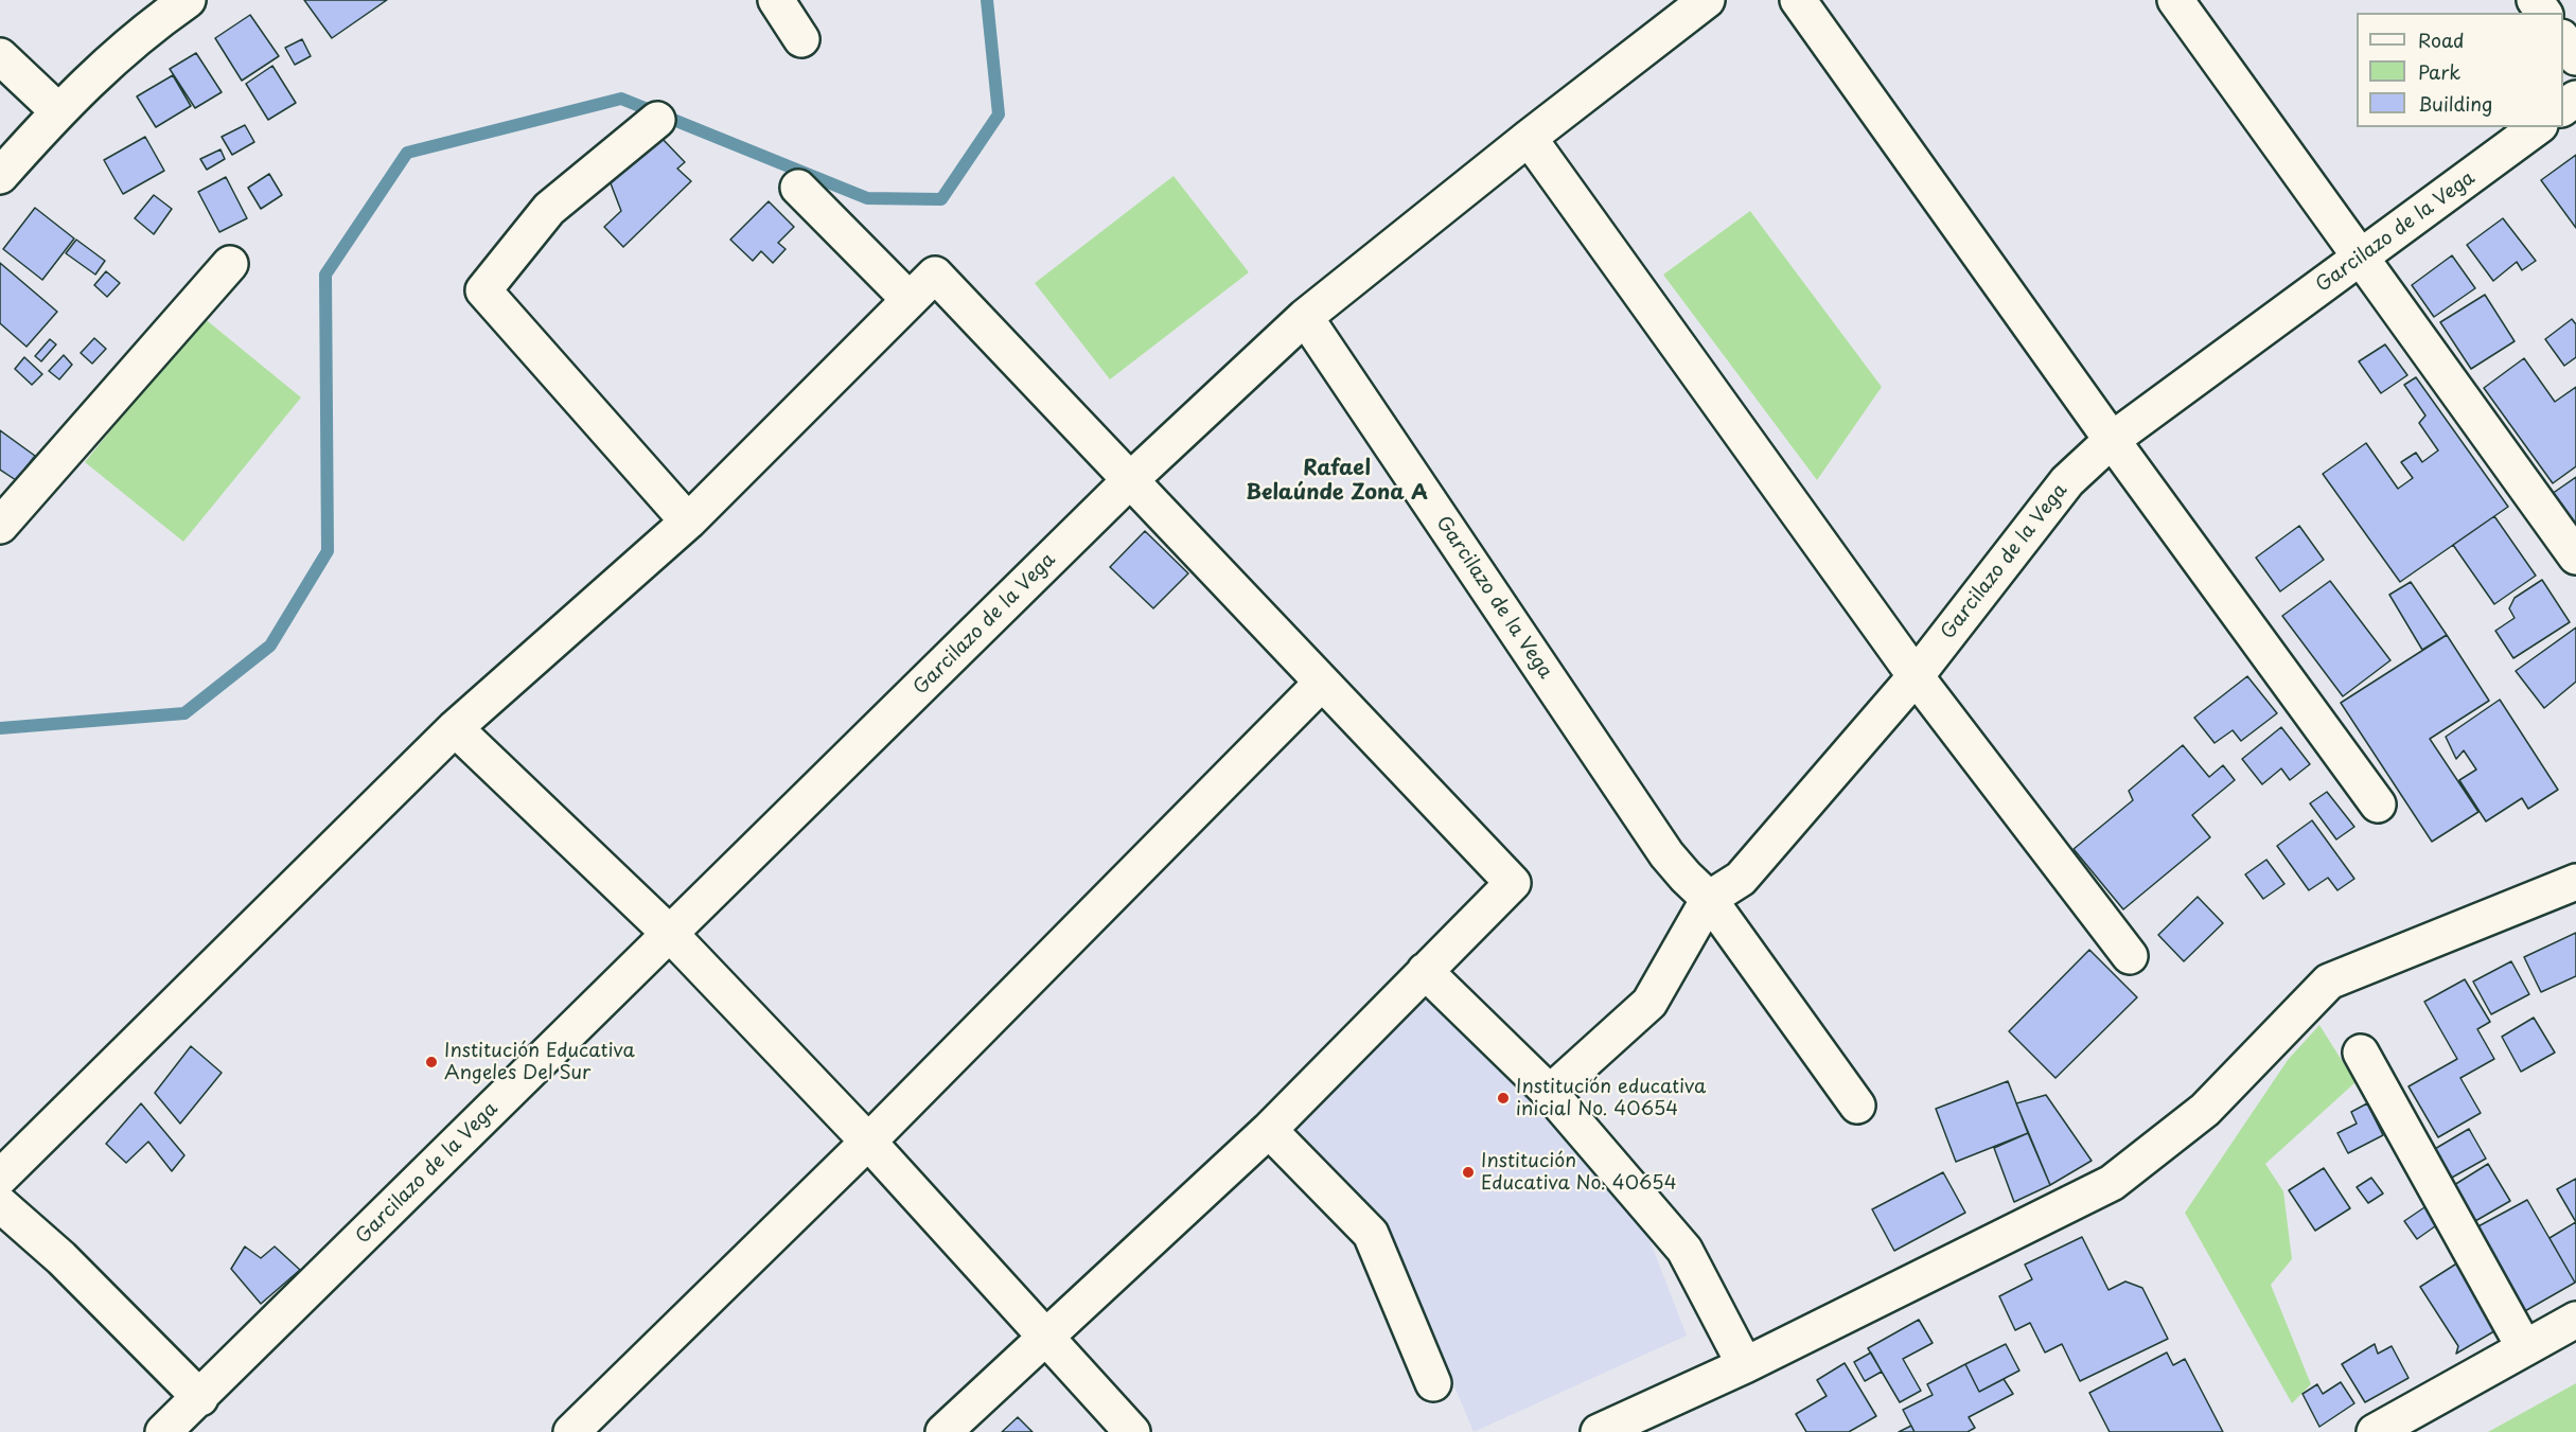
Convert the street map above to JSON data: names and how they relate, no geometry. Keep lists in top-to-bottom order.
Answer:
{
  "streets": {
    "street": ["Garcilazo de la Vega"]
  },
  "districts": ["Rafael Belaúnde Zona A"],
  "places": ["Institución Educativa Angeles Del Sur", "Institución educativa inicial No. 40654", "Institución Educativa No. 40654"],
  "legend": ["Road", "Park", "Building"]
}
